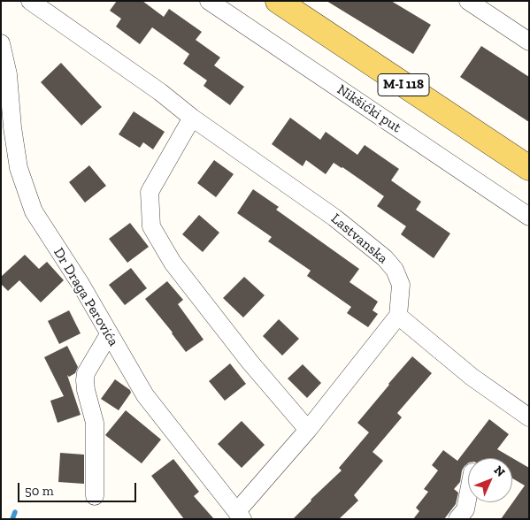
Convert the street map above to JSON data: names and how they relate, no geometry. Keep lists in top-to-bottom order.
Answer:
{
  "streets": {
    "main road": ["M-I 118"],
    "street": ["Nikšićki put", "Lastvanska", "Dr Draga Perovića"]
  },
  "scale_bar": "50 m",
  "north": "top right"
}
